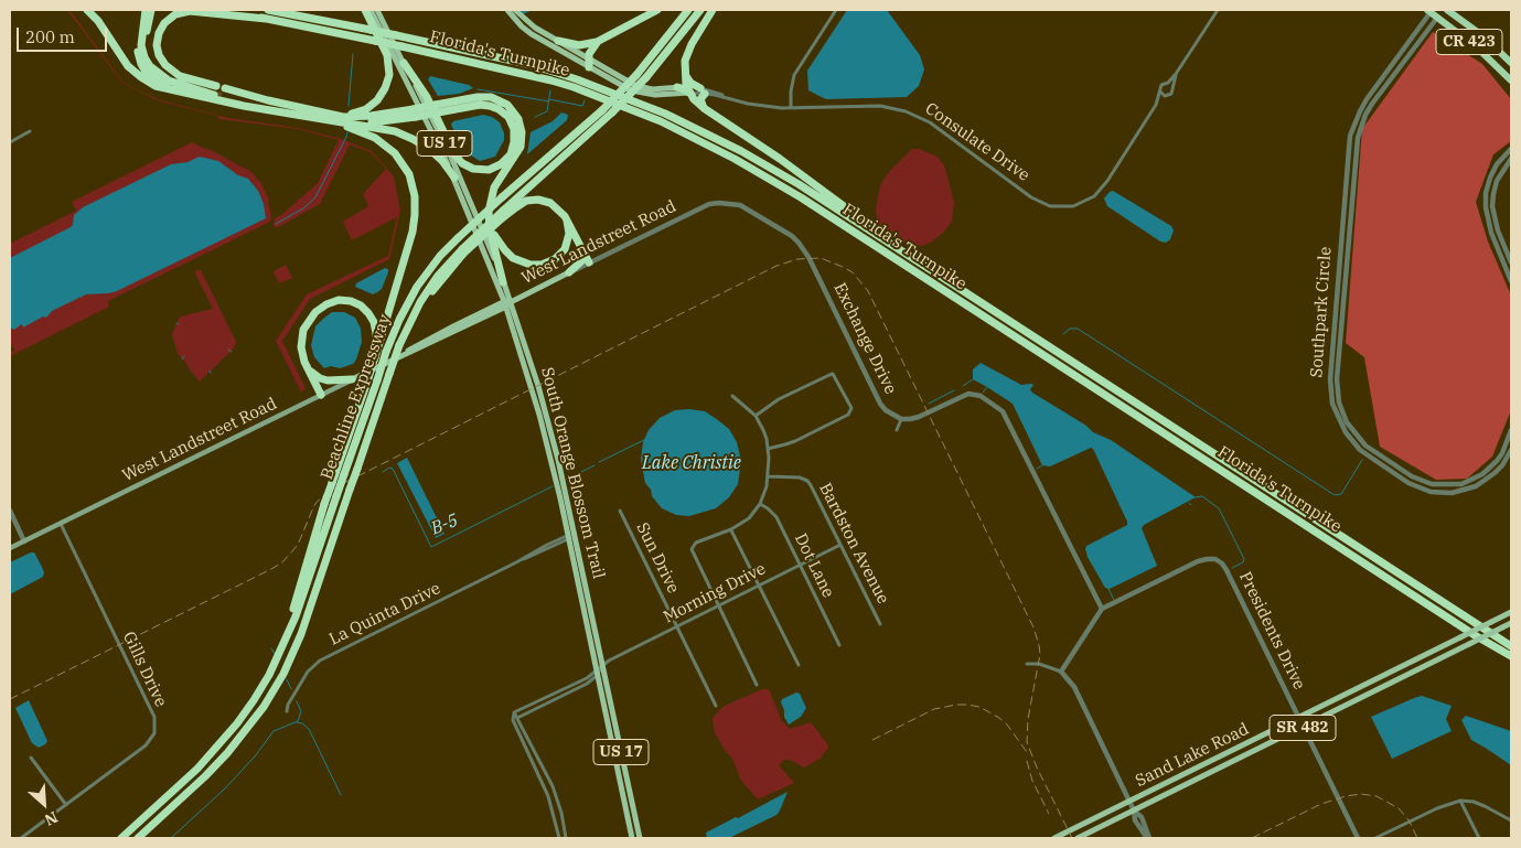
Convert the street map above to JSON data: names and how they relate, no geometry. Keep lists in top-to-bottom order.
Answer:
{
  "streets": {
    "highway": ["CR 423", "Florida's Turnpike", "Beachline Expressway"],
    "main road": [
      "Consulate Drive",
      "US 17",
      "West Landstreet Road",
      "South Orange Blossom Trail",
      "SR 482",
      "Sand Lake Road"
    ],
    "street": [
      "Southpark Circle",
      "Exchange Drive",
      "Bardston Avenue",
      "Sun Drive",
      "Dot Lane",
      "Morning Drive",
      "La Quinta Drive",
      "Presidents Drive",
      "Gills Drive"
    ]
  },
  "crossings": [
    ["CR 423", "Southpark Circle"],
    ["West Landstreet Road", "Exchange Drive"],
    ["West Landstreet Road", "South Orange Blossom Trail"],
    ["West Landstreet Road", "Gills Drive"],
    ["South Orange Blossom Trail", "Morning Drive"],
    ["South Orange Blossom Trail", "La Quinta Drive"],
    ["Bardston Avenue", "Morning Drive"],
    ["Sun Drive", "Morning Drive"],
    ["Dot Lane", "Morning Drive"],
    ["Presidents Drive", "Sand Lake Road"]
  ],
  "water": ["Lake Christie", "B-5"],
  "scale_bar": "200 m",
  "north": "bottom right"
}
